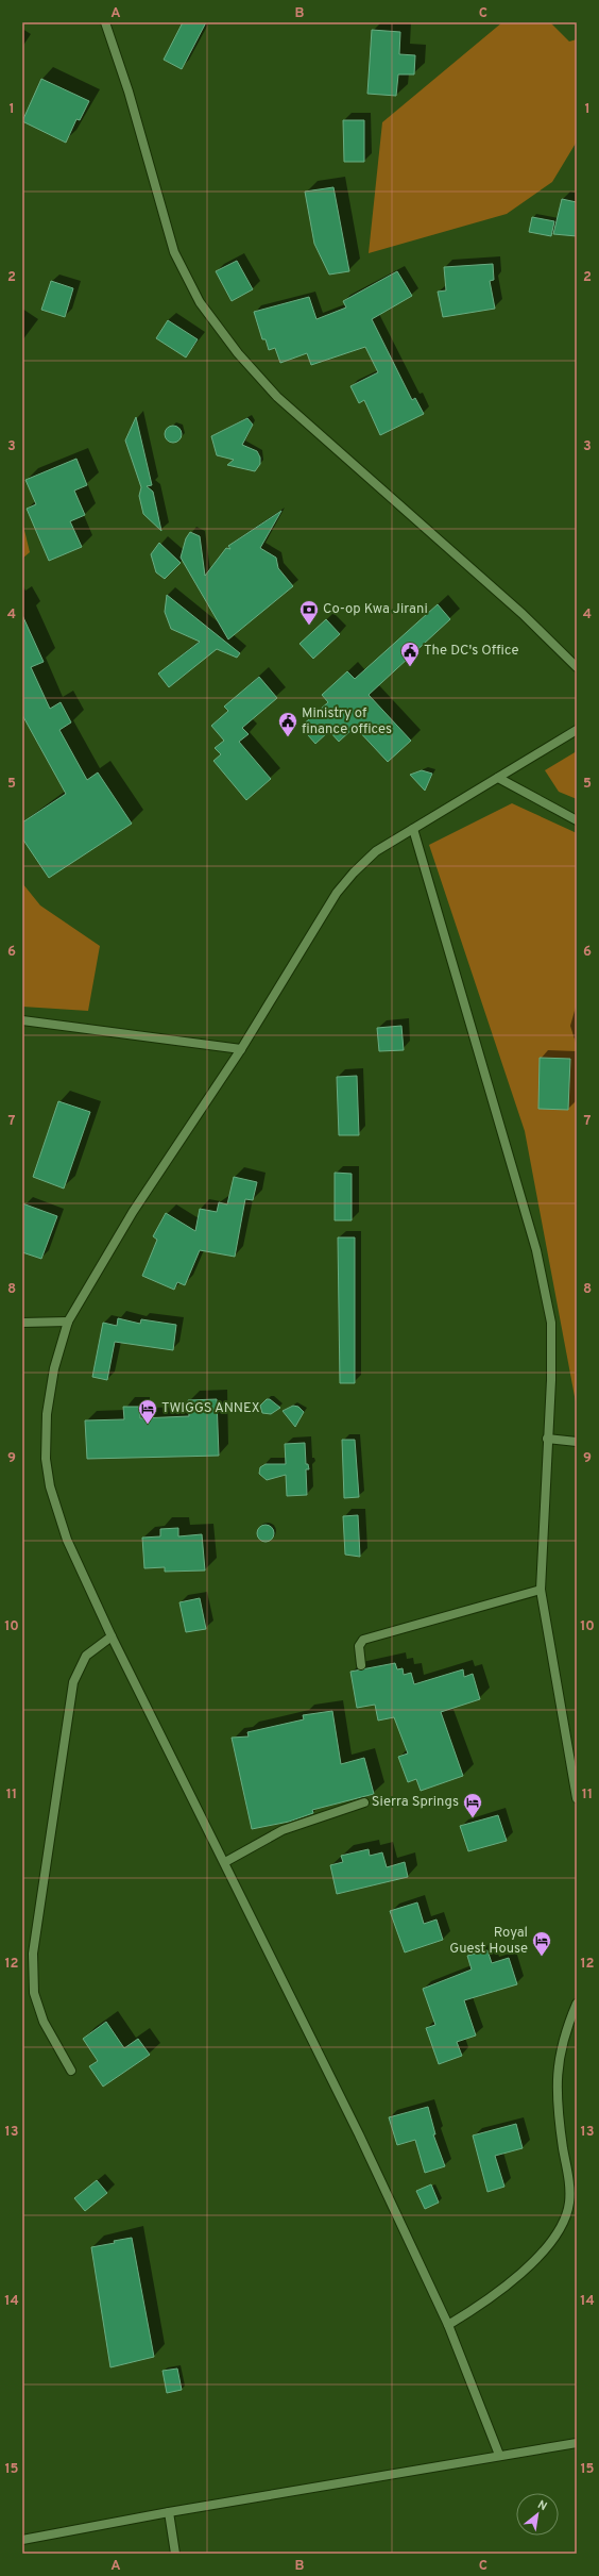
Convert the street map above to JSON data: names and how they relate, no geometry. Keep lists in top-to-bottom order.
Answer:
{
  "places": {
    "bank": ["Co-op Kwa Jirani"],
    "public building": ["The DC's Office", "Ministry of finance offices"],
    "hotel": ["TWIGGS ANNEX", "Sierra Springs", "Royal Guest House"]
  },
  "north": "top right",
  "grid": {
    "columns": ["A", "B", "C"],
    "rows": [
      "1",
      "2",
      "3",
      "4",
      "5",
      "6",
      "7",
      "8",
      "9",
      "10",
      "11",
      "12",
      "13",
      "14",
      "15"
    ]
  }
}
